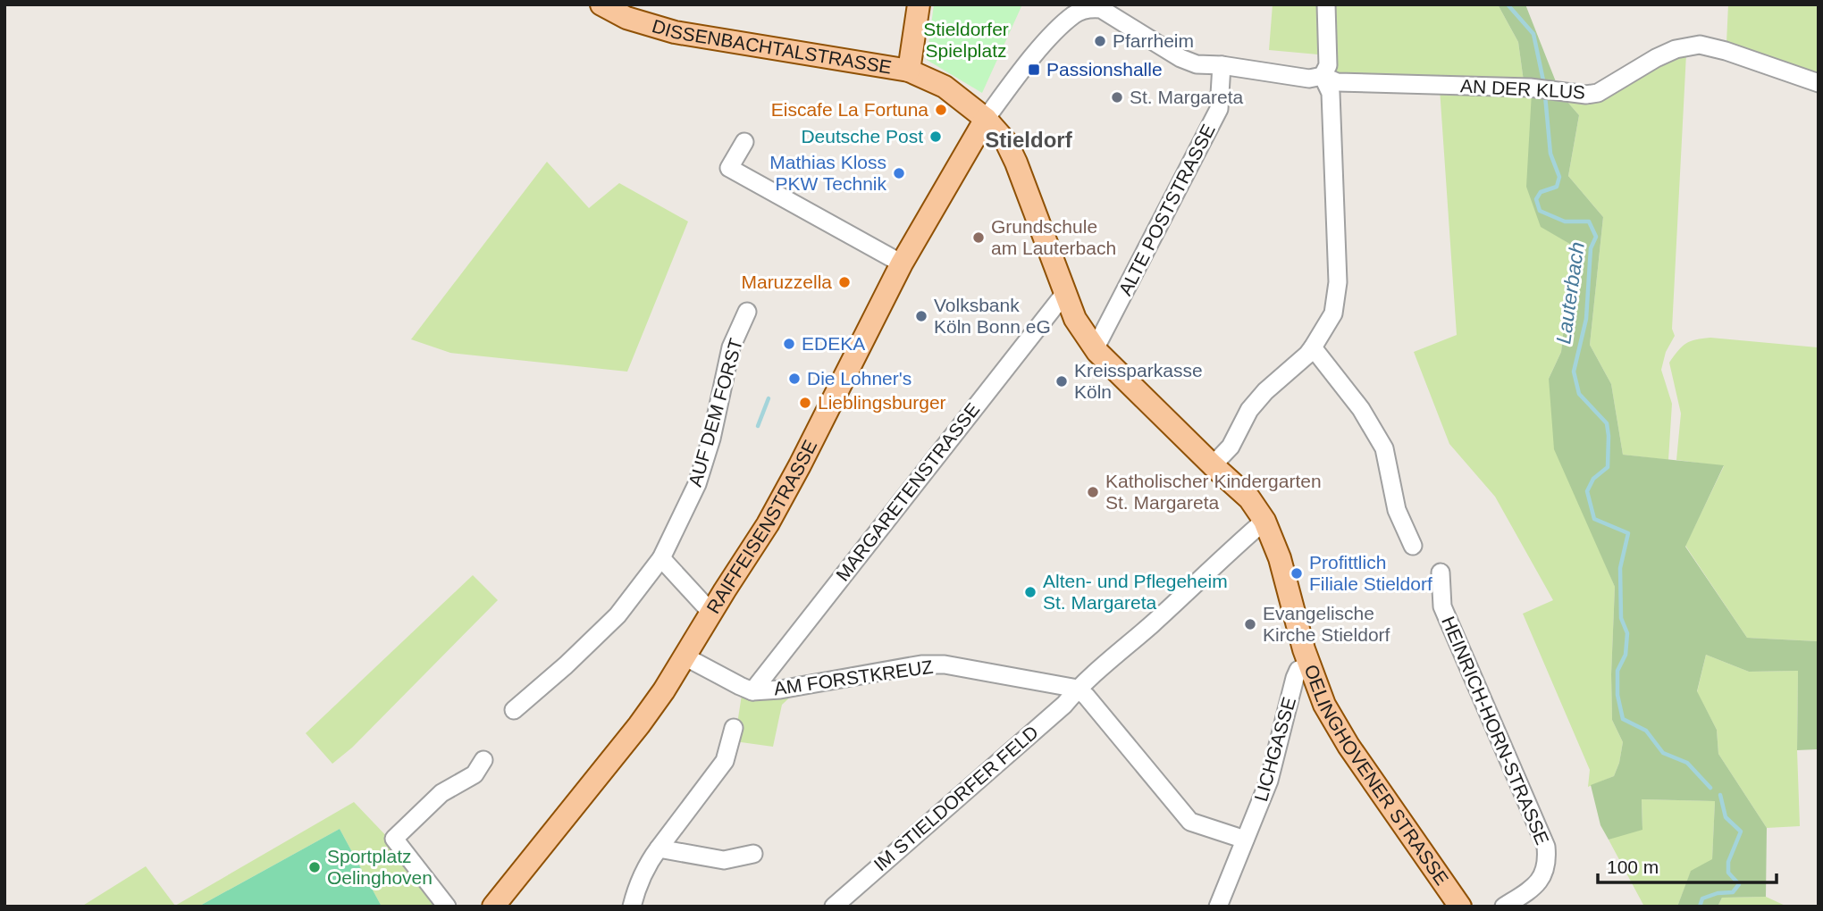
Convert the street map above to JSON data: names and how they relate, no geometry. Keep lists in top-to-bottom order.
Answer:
{
  "streets": {
    "main road": ["DISSENBACHTALSTRASSE", "RAIFFEISENSTRASSE", "OELINGHOVENER STRASSE"],
    "street": [
      "AN DER KLUS",
      "ALTE POSTSTRASSE",
      "AUF DEM FORST",
      "MARGARETENSTRASSE",
      "AM FORSTKREUZ",
      "HEINRICH-HORN-STRASSE",
      "LICHGASSE",
      "IM STIELDORFER FELD"
    ]
  },
  "crossings": [
    ["DISSENBACHTALSTRASSE", "OELINGHOVENER STRASSE"],
    ["AN DER KLUS", "ALTE POSTSTRASSE"],
    ["AN DER KLUS", "RAIFFEISENSTRASSE"],
    ["AN DER KLUS", "OELINGHOVENER STRASSE"],
    ["ALTE POSTSTRASSE", "OELINGHOVENER STRASSE"],
    ["MARGARETENSTRASSE", "AM FORSTKREUZ"],
    ["MARGARETENSTRASSE", "OELINGHOVENER STRASSE"],
    ["RAIFFEISENSTRASSE", "AM FORSTKREUZ"],
    ["RAIFFEISENSTRASSE", "OELINGHOVENER STRASSE"],
    ["AM FORSTKREUZ", "IM STIELDORFER FELD"],
    ["LICHGASSE", "OELINGHOVENER STRASSE"]
  ],
  "districts": ["Stieldorf"],
  "water": ["Lauterbach"],
  "parks": ["Stieldorfer Spielplatz"],
  "places": {
    "other": [
      "Pfarrheim",
      "St. Margareta",
      "Eiscafe La Fortuna",
      "Deutsche Post",
      "Mathias Kloss PKW Technik",
      "Grundschule am Lauterbach",
      "Maruzzella",
      "Volksbank Köln Bonn eG",
      "EDEKA",
      "Die Lohner's",
      "Kreissparkasse Köln",
      "Lieblingsburger",
      "Katholischer Kindergarten St. Margareta",
      "Profittlich Filiale Stieldorf",
      "Alten- und Pflegeheim St. Margareta",
      "Evangelische Kirche Stieldorf",
      "Sportplatz Oelinghoven"
    ],
    "transit": ["Passionshalle"]
  },
  "scale_bar": "100 m"
}
